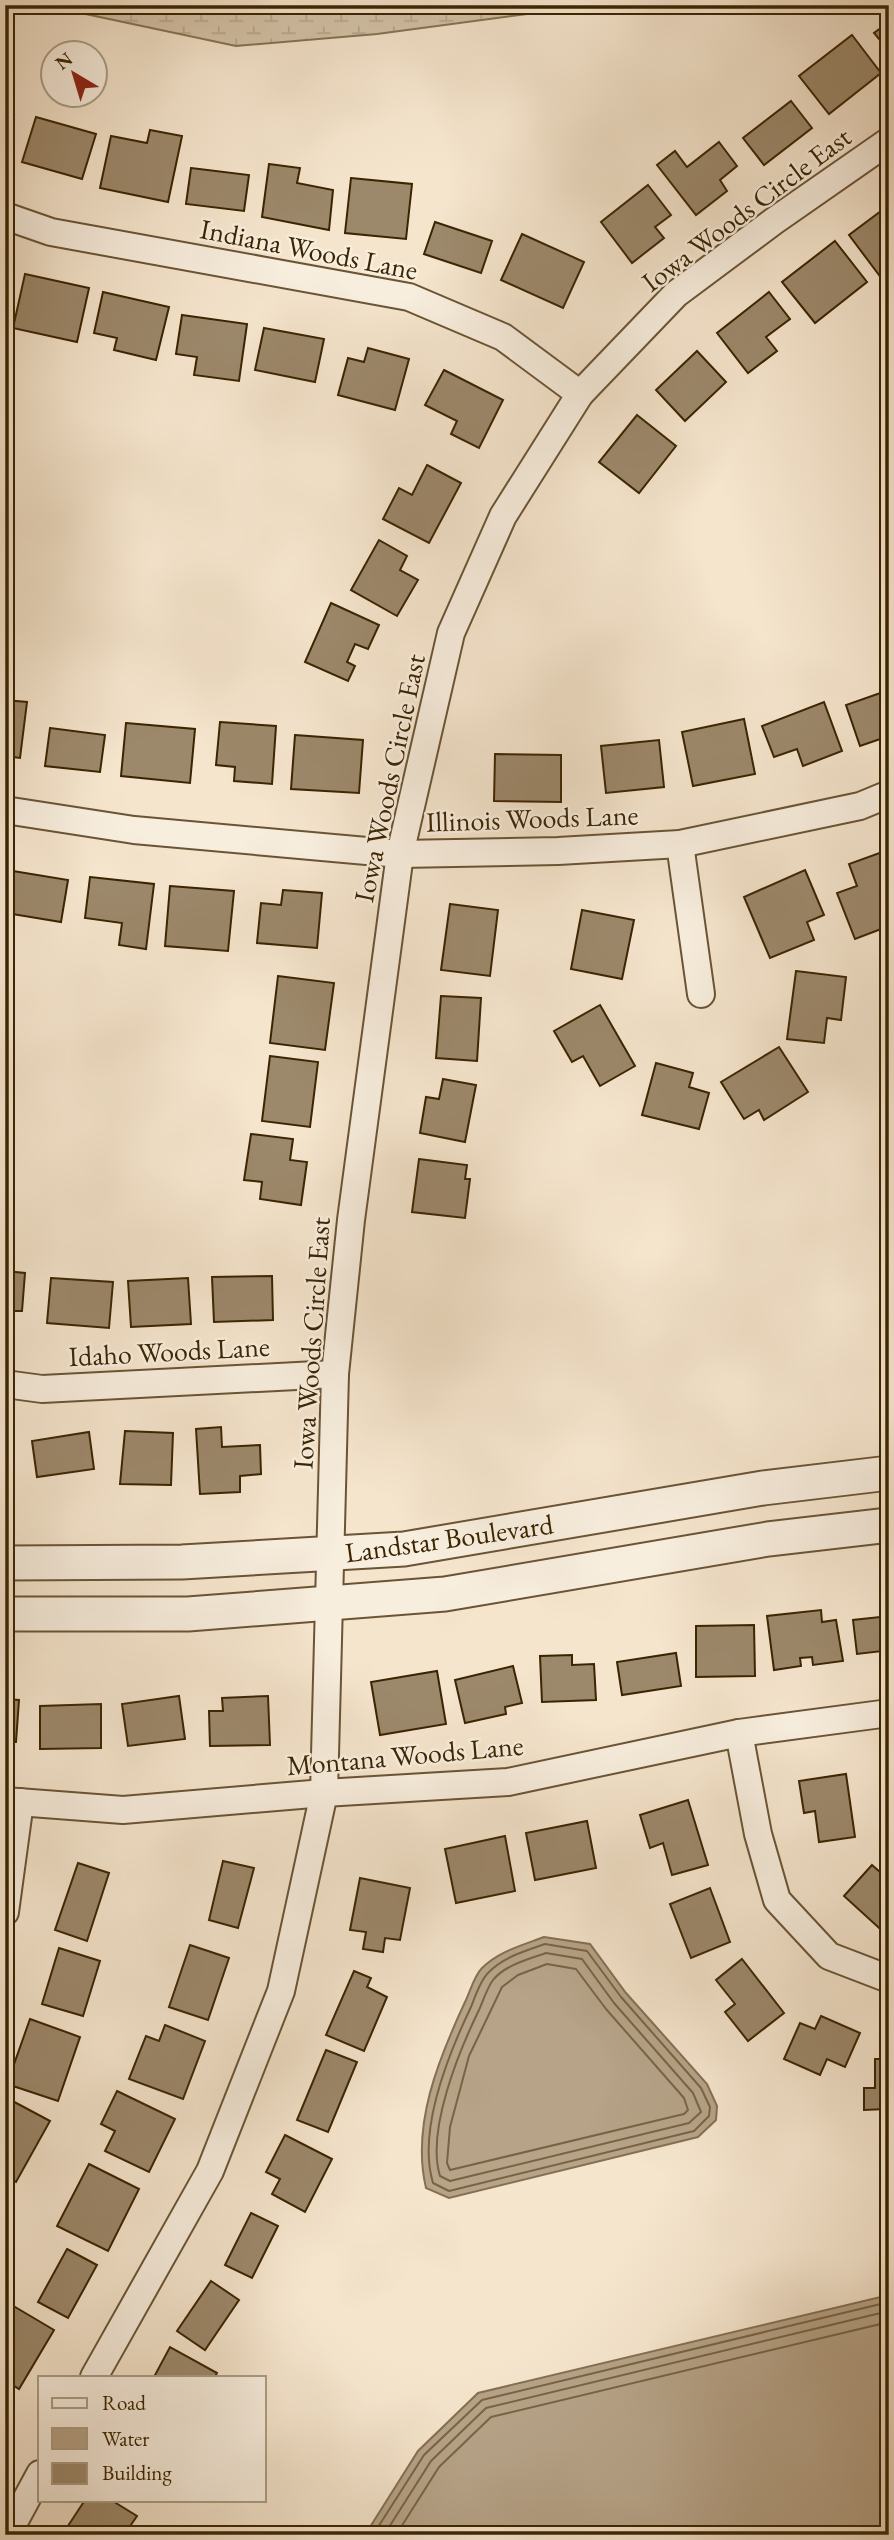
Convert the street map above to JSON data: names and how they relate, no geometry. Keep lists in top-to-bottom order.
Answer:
{
  "streets": {
    "street": [
      "Iowa Woods Circle East",
      "Indiana Woods Lane",
      "Illinois Woods Lane",
      "Idaho Woods Lane",
      "Landstar Boulevard",
      "Montana Woods Lane"
    ]
  },
  "crossings": [
    ["Iowa Woods Circle East", "Indiana Woods Lane"],
    ["Iowa Woods Circle East", "Illinois Woods Lane"],
    ["Iowa Woods Circle East", "Idaho Woods Lane"],
    ["Iowa Woods Circle East", "Landstar Boulevard"],
    ["Iowa Woods Circle East", "Montana Woods Lane"]
  ],
  "legend": ["Road", "Water", "Building"],
  "north": "top left"
}
